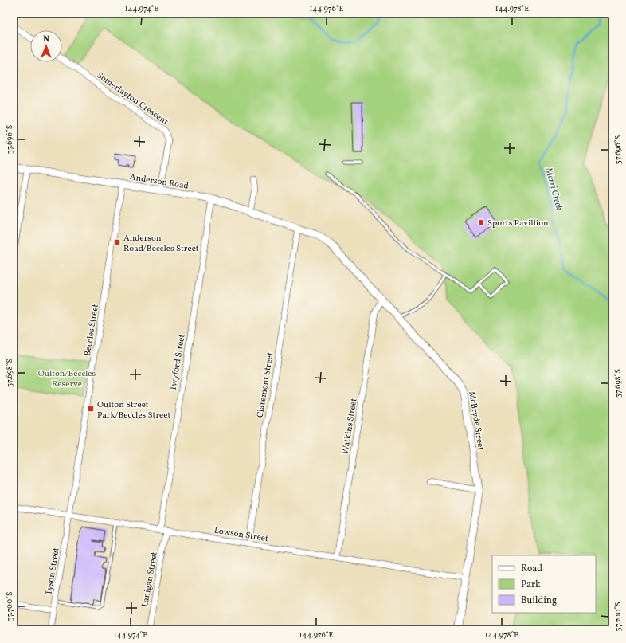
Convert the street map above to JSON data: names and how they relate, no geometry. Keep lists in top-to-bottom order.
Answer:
{
  "streets": {
    "street": [
      "Somerlayton Crescent",
      "Anderson Road",
      "Beccles Street",
      "Twyford Street",
      "Claremont Street",
      "McBryde Street",
      "Watkins Street",
      "Lowson Street",
      "Tyson Street",
      "Lanigan Street"
    ]
  },
  "crossings": [
    ["Somerlayton Crescent", "Anderson Road"],
    ["Anderson Road", "Beccles Street"],
    ["Anderson Road", "Twyford Street"],
    ["Anderson Road", "Claremont Street"],
    ["Anderson Road", "McBryde Street"],
    ["Beccles Street", "Lowson Street"],
    ["Beccles Street", "Tyson Street"],
    ["Twyford Street", "Lowson Street"],
    ["Twyford Street", "Lanigan Street"],
    ["Claremont Street", "McBryde Street"],
    ["Claremont Street", "Lowson Street"],
    ["McBryde Street", "Watkins Street"],
    ["McBryde Street", "Lowson Street"],
    ["Watkins Street", "Lowson Street"],
    ["Lowson Street", "Tyson Street"],
    ["Lowson Street", "Lanigan Street"]
  ],
  "water": ["Merri Creek"],
  "parks": ["Oulton/Beccles Reserve"],
  "places": {
    "other": ["Sports Pavillion"],
    "transit": ["Anderson Road/Beccles Street", "Oulton Street Park/Beccles Street"]
  },
  "legend": ["Road", "Park", "Building"],
  "north": "top",
  "coordinates": [
    "144.974°E",
    "144.976°E",
    "144.978°E",
    "37.696°S",
    "37.698°S",
    "37.700°S"
  ]
}
